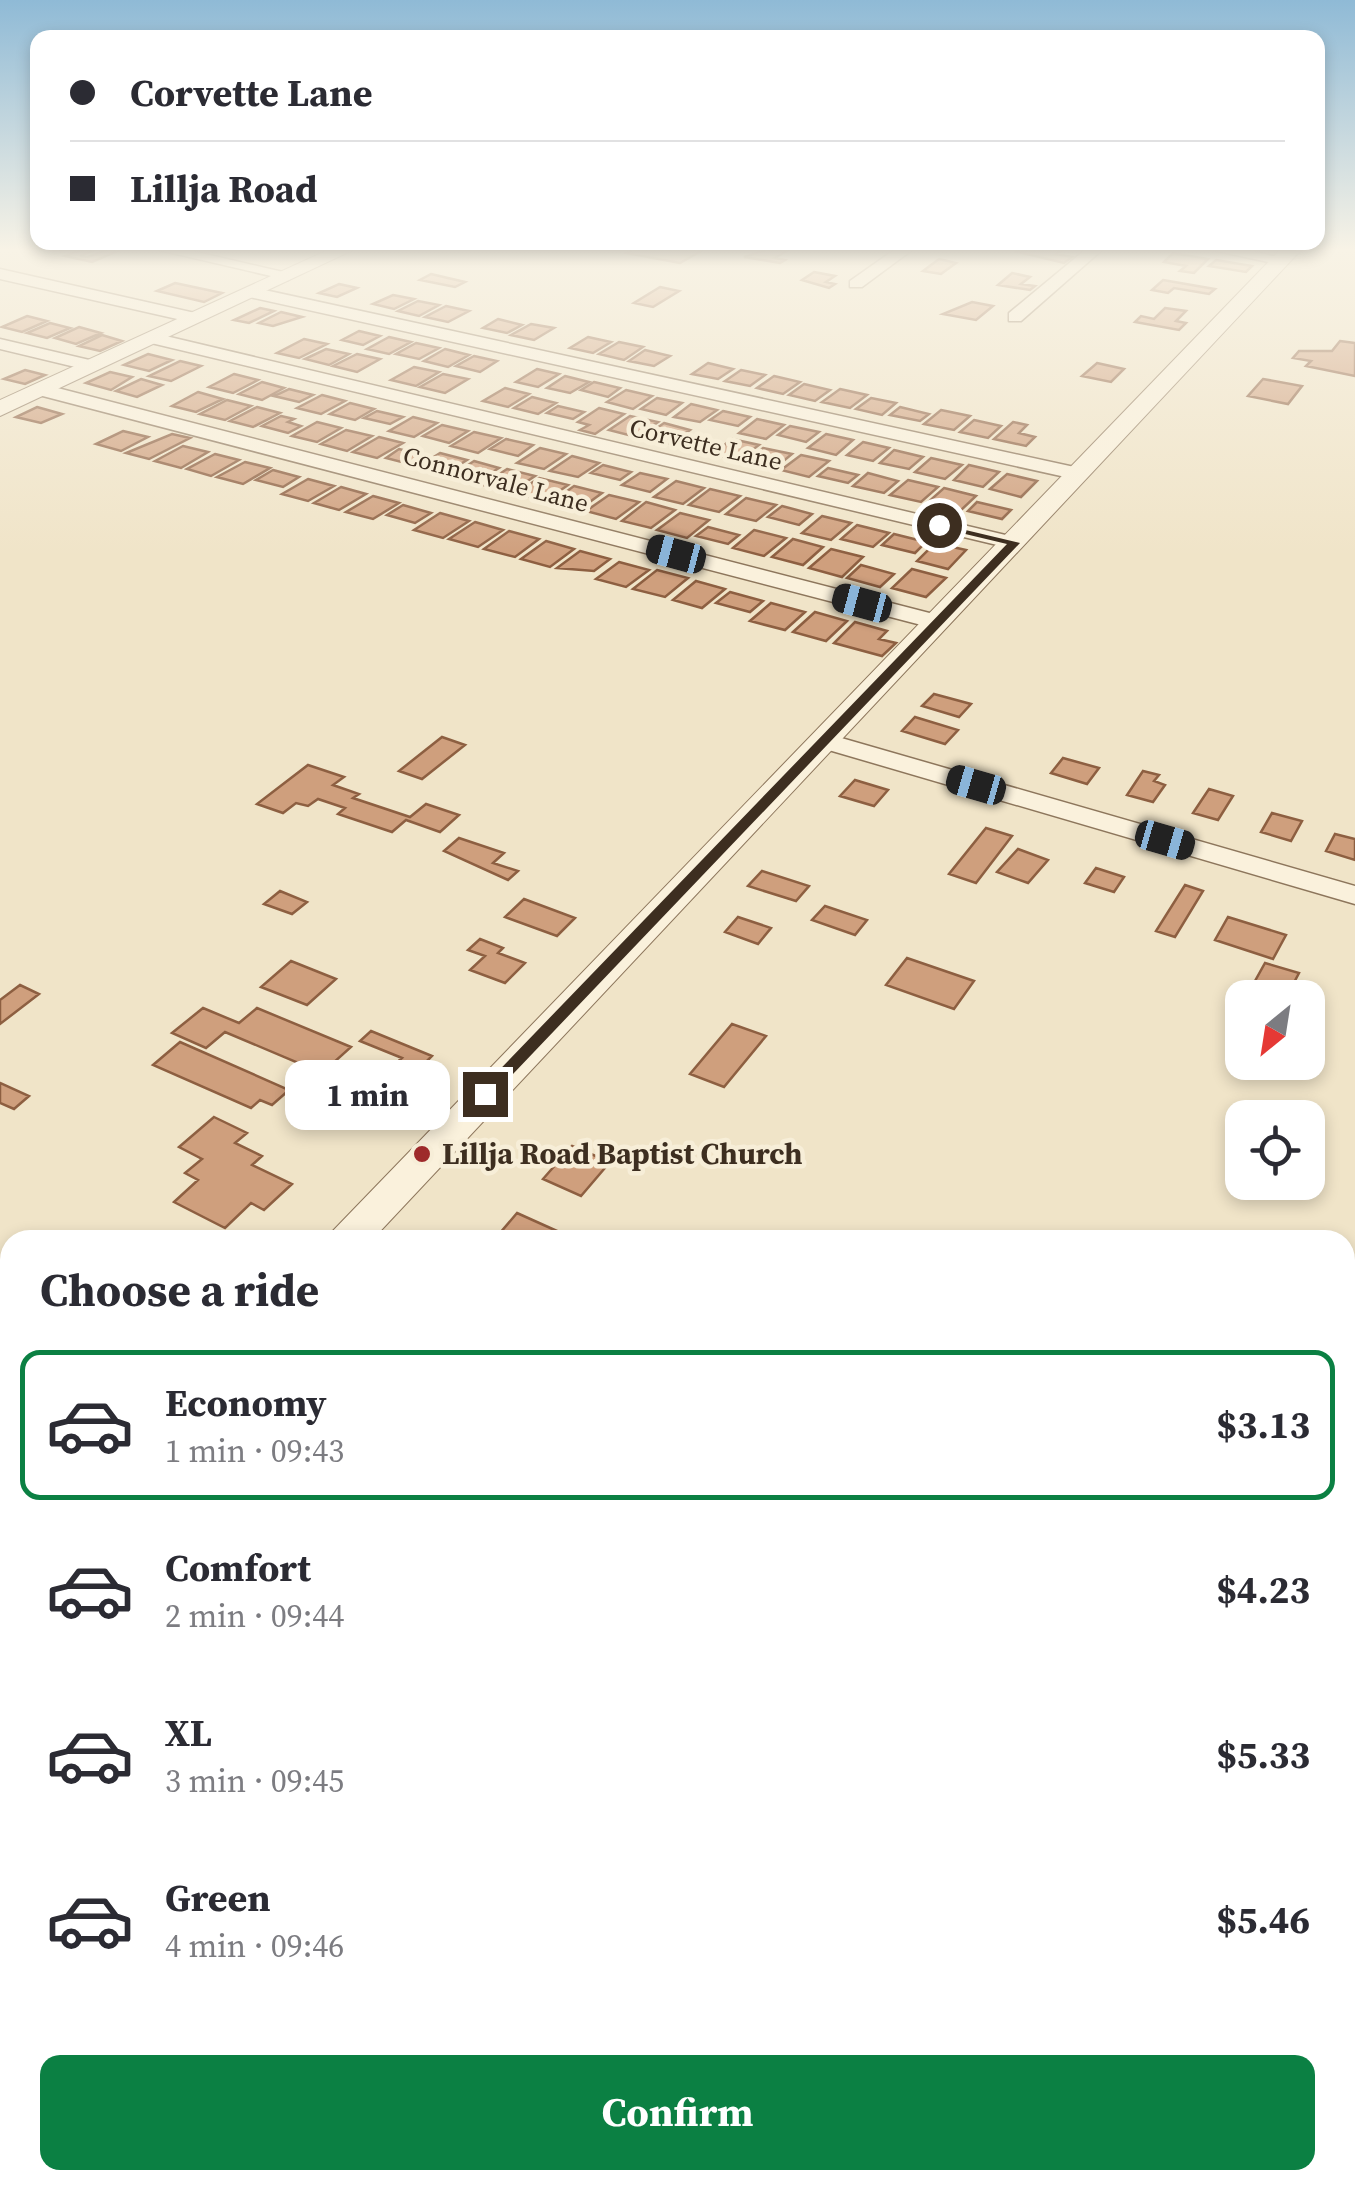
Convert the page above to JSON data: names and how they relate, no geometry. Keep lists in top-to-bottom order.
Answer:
{
  "streets": {
    "street": ["Corvette Lane", "Connorvale Lane"]
  },
  "places": ["Lillja Road Baptist Church"],
  "north": "bottom left",
  "page": {
    "banner": ["Corvette Lane", "Lillja Road"],
    "bubble": "1 min",
    "heading": "Choose a ride",
    "list": [
      {
        "name": "Economy",
        "note": "1 min · 09:43",
        "value": "$3.13"
      },
      {
        "name": "Comfort",
        "note": "2 min · 09:44",
        "value": "$4.23"
      },
      {
        "name": "XL",
        "note": "3 min · 09:45",
        "value": "$5.33"
      },
      {
        "name": "Green",
        "note": "4 min · 09:46",
        "value": "$5.46"
      }
    ],
    "buttons": "Confirm"
  }
}
